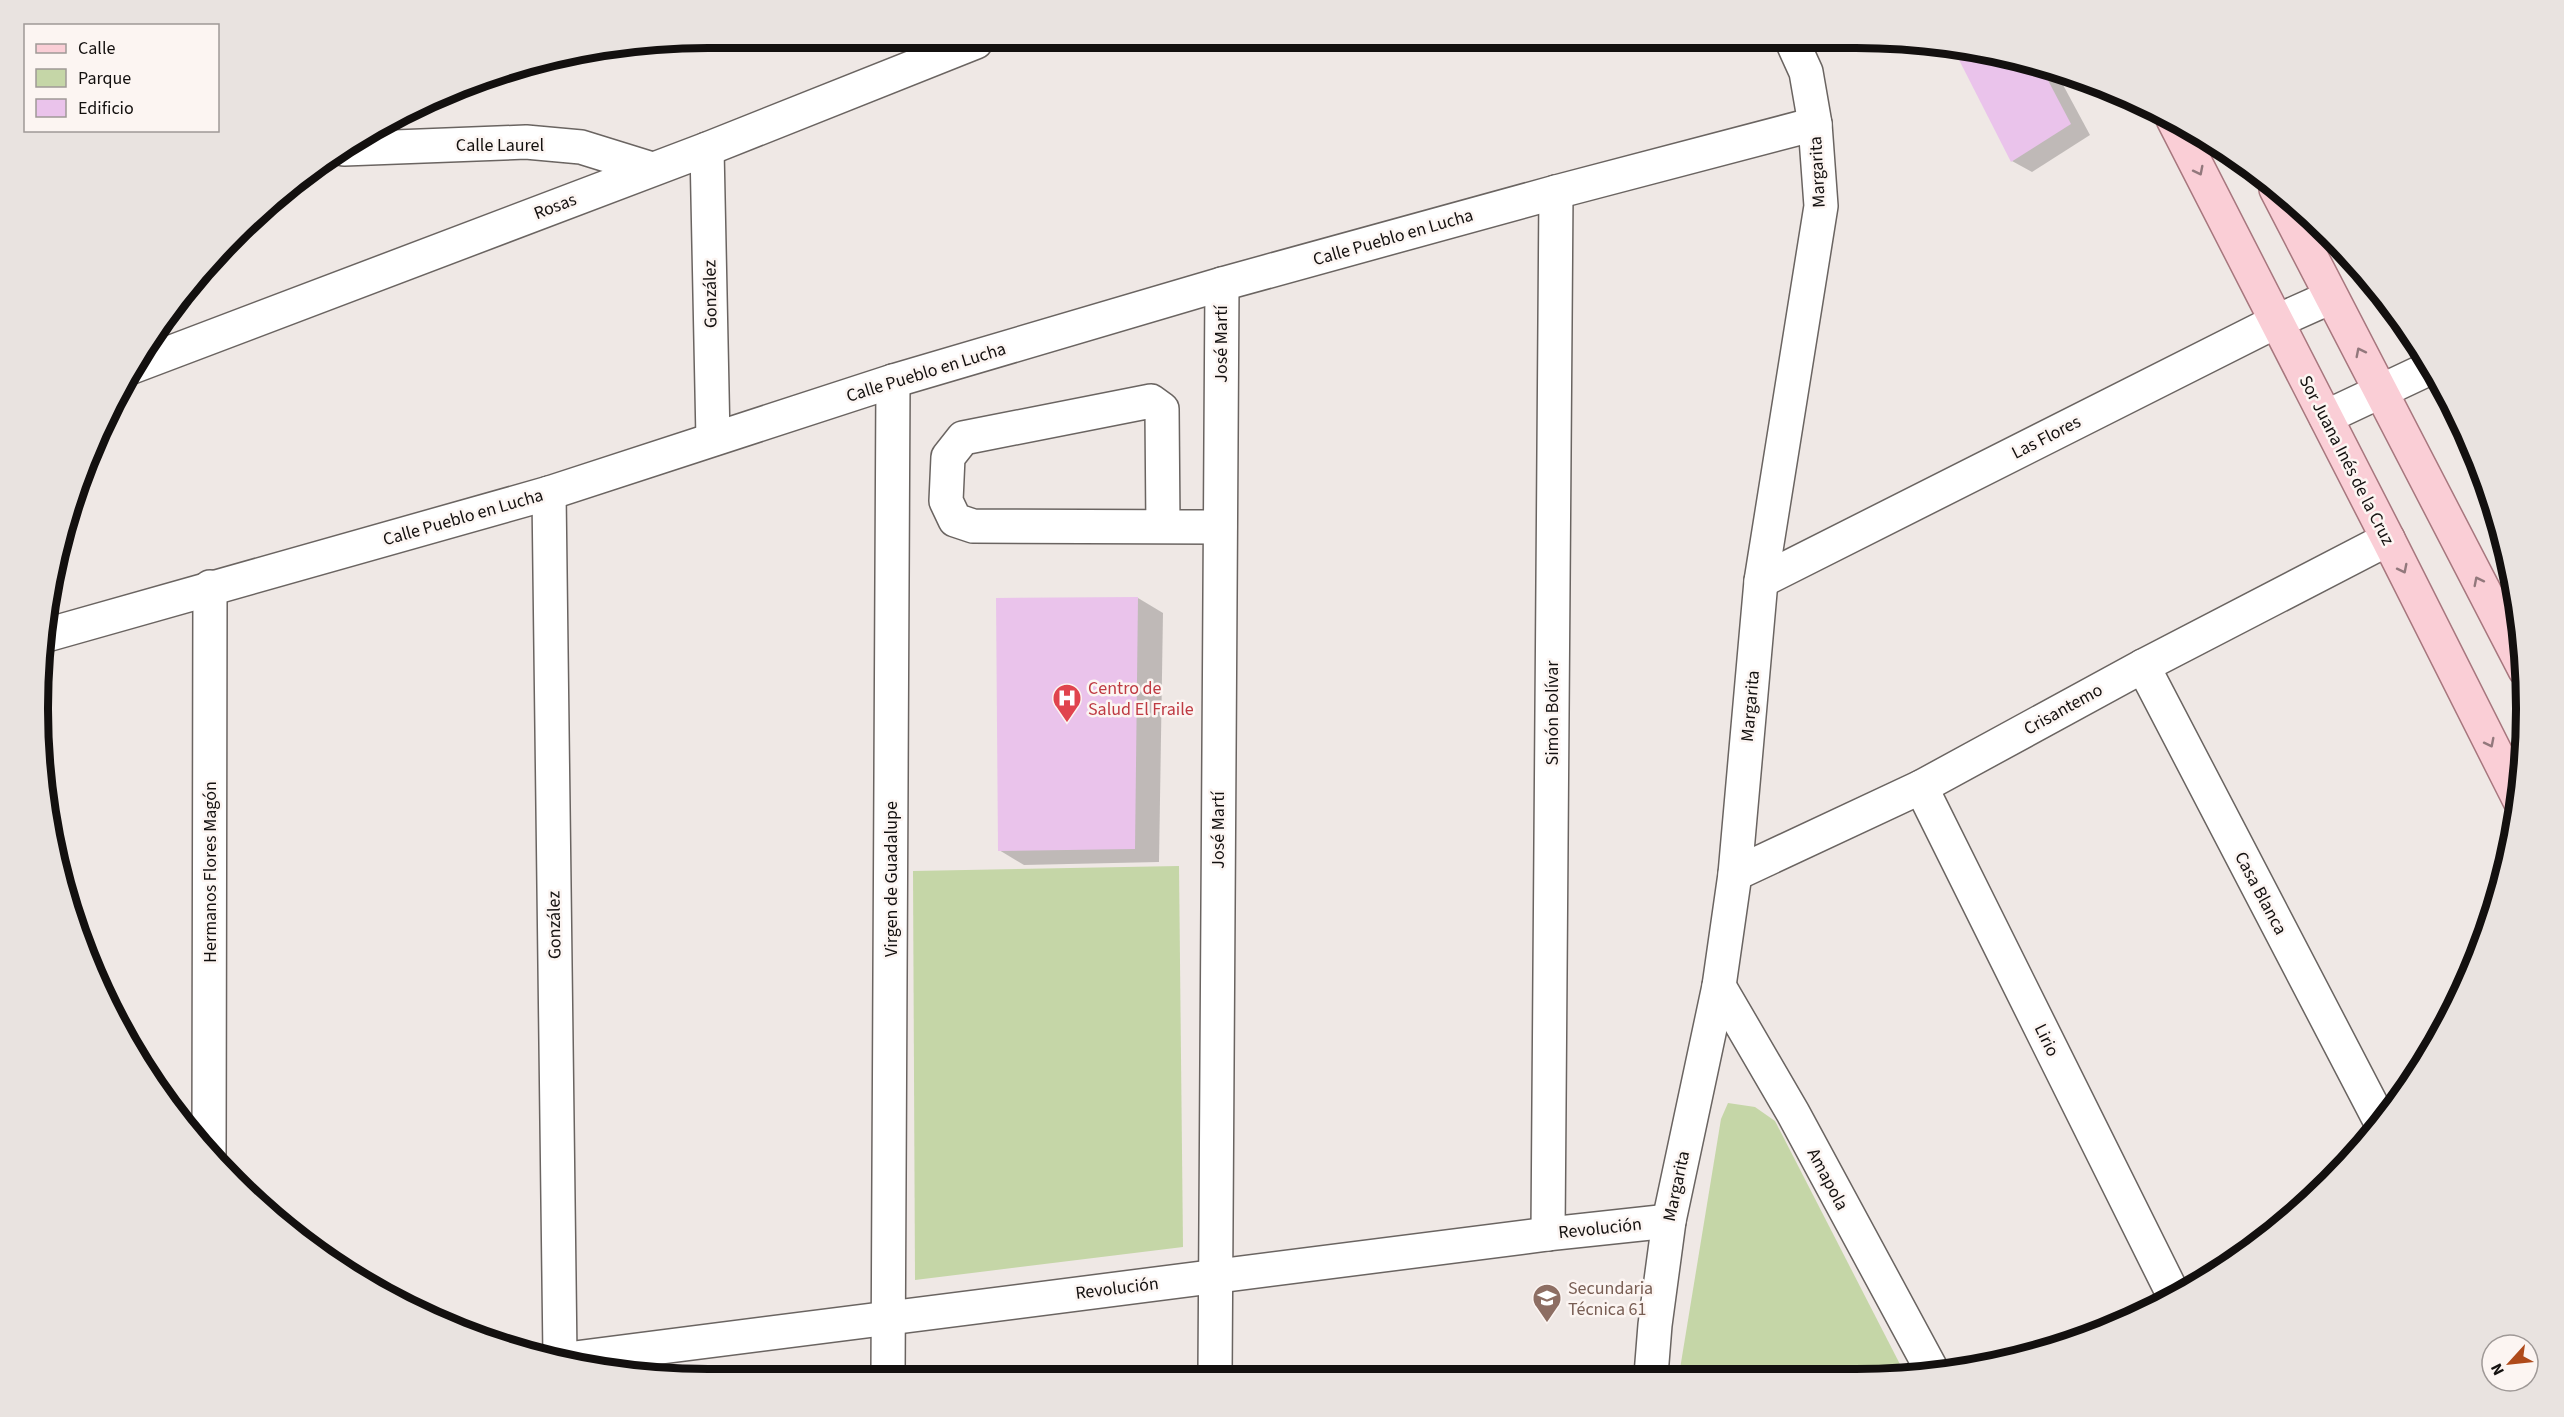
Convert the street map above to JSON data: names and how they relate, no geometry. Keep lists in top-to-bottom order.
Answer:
{
  "streets": {
    "main road": ["Sor Juana Inés de la Cruz"],
    "street": [
      "Calle Laurel",
      "Margarita",
      "Rosas",
      "Calle Pueblo en Lucha",
      "González",
      "José Martí",
      "Las Flores",
      "Crisantemo",
      "Simón Bolívar",
      "Hermanos Flores Magón",
      "Virgen de Guadalupe",
      "Casa Blanca",
      "Lirio",
      "Amapola",
      "Revolución"
    ]
  },
  "crossings": [
    ["Calle Laurel", "Rosas"],
    ["Margarita", "Calle Pueblo en Lucha"],
    ["Margarita", "Las Flores"],
    ["Margarita", "Crisantemo"],
    ["Margarita", "Amapola"],
    ["Margarita", "Revolución"],
    ["Rosas", "González"],
    ["Calle Pueblo en Lucha", "González"],
    ["Calle Pueblo en Lucha", "José Martí"],
    ["Calle Pueblo en Lucha", "Simón Bolívar"],
    ["Calle Pueblo en Lucha", "Hermanos Flores Magón"],
    ["Calle Pueblo en Lucha", "Virgen de Guadalupe"],
    ["José Martí", "Revolución"],
    ["Las Flores", "Sor Juana Inés de la Cruz"],
    ["Sor Juana Inés de la Cruz", "Crisantemo"],
    ["Crisantemo", "Casa Blanca"],
    ["Crisantemo", "Lirio"],
    ["Simón Bolívar", "Revolución"],
    ["Virgen de Guadalupe", "Revolución"]
  ],
  "places": {
    "hospital": ["Centro de Salud El Fraile"],
    "school or university": ["Secundaria Técnica 61"]
  },
  "legend": ["Calle", "Parque", "Edificio"],
  "north": "bottom left"
}
